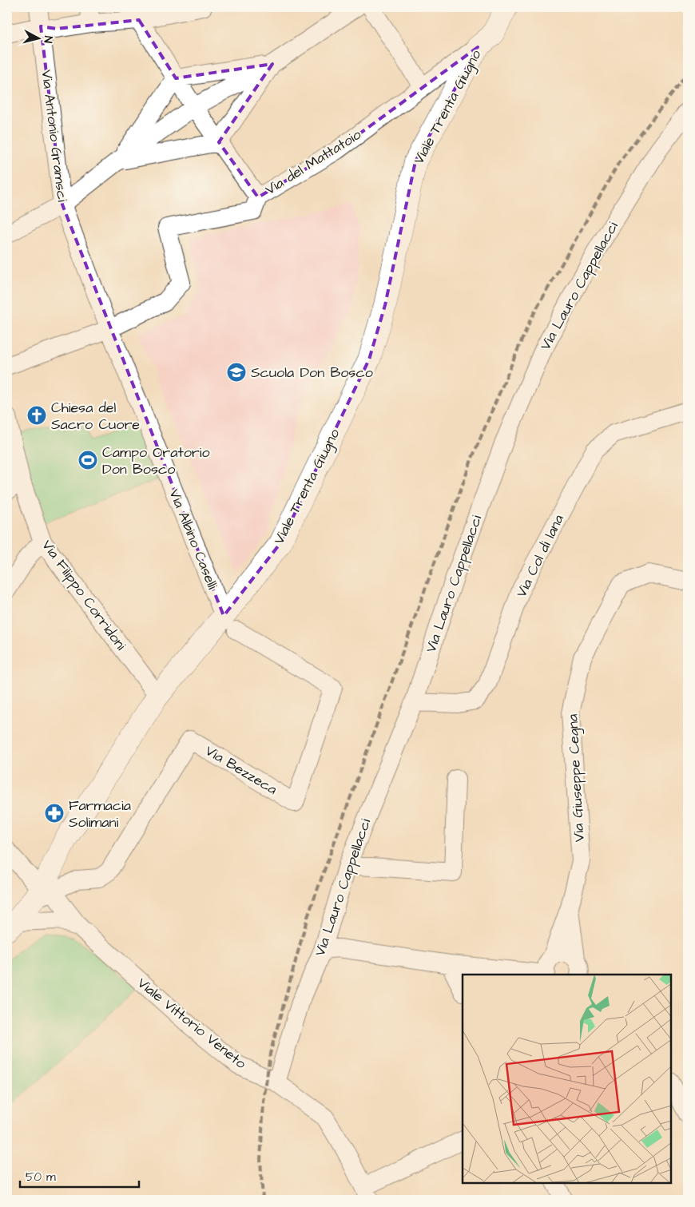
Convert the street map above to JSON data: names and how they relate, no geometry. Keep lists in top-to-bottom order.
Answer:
{
  "streets": {
    "street": [
      "Viale Trenta Giugno",
      "Via Antonio Gramsci",
      "Via del Mattatoio",
      "Via Lauro Cappellacci",
      "Via Albino Caselli",
      "Via Col di lana",
      "Via Filippo Corridoni",
      "Via Bezzeca",
      "Via Giuseppe Cegna",
      "Viale Vittorio Veneto"
    ]
  },
  "crossings": [
    ["Viale Trenta Giugno", "Via del Mattatoio"],
    ["Viale Trenta Giugno", "Via Albino Caselli"],
    ["Viale Trenta Giugno", "Via Filippo Corridoni"],
    ["Viale Trenta Giugno", "Via Bezzeca"],
    ["Viale Trenta Giugno", "Viale Vittorio Veneto"],
    ["Via Antonio Gramsci", "Via del Mattatoio"],
    ["Via Antonio Gramsci", "Via Albino Caselli"],
    ["Via del Mattatoio", "Via Albino Caselli"],
    ["Via Lauro Cappellacci", "Via Col di lana"],
    ["Via Lauro Cappellacci", "Viale Vittorio Veneto"],
    ["Via Albino Caselli", "Via Bezzeca"],
    ["Via Bezzeca", "Viale Vittorio Veneto"]
  ],
  "places": {
    "school or university": ["Scuola Don Bosco"],
    "church": ["Chiesa del Sacro Cuore"],
    "sports": ["Campo Oratorio Don Bosco"],
    "pharmacy": ["Farmacia Solimani"]
  },
  "scale_bar": "50 m",
  "north": "right"
}
